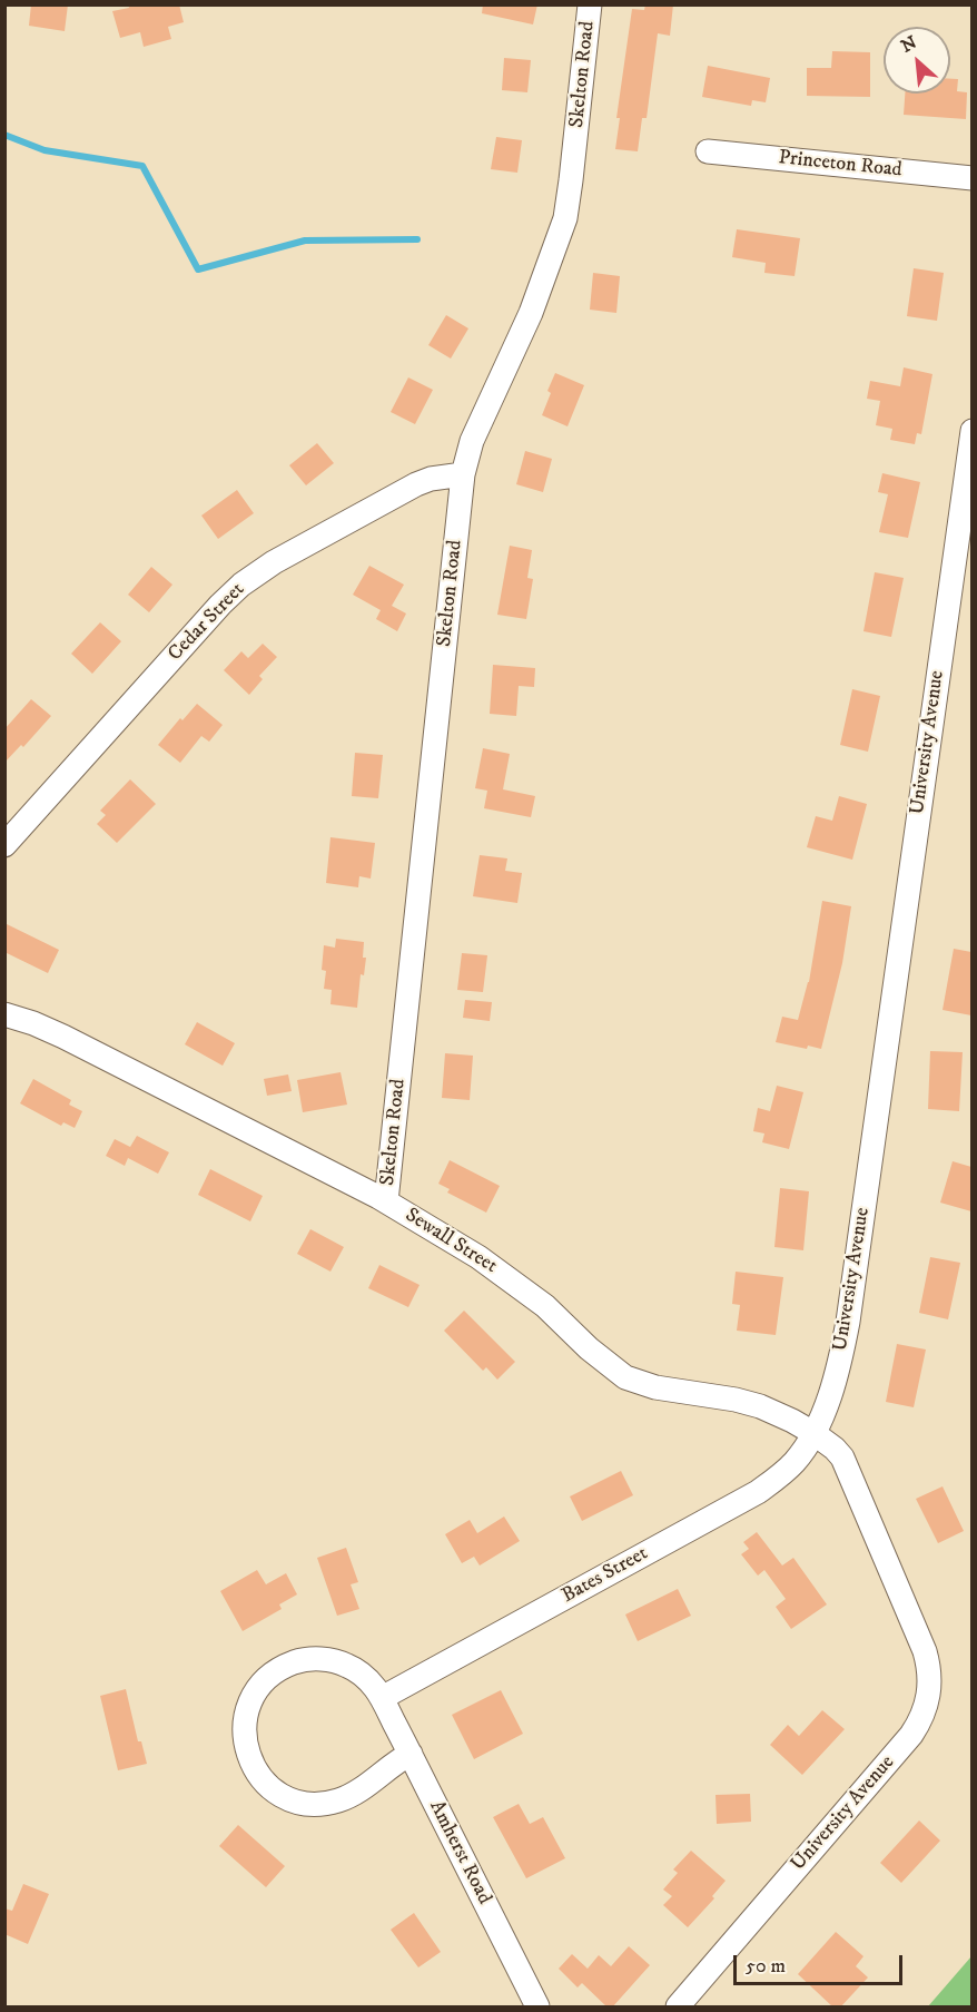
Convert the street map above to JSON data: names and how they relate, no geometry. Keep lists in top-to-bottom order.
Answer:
{
  "streets": {
    "street": [
      "Skelton Road",
      "Princeton Road",
      "Cedar Street",
      "University Avenue",
      "Sewall Street",
      "Bates Street",
      "Amherst Road"
    ]
  },
  "crossings": [
    ["Skelton Road", "Cedar Street"],
    ["Skelton Road", "Sewall Street"],
    ["University Avenue", "Sewall Street"],
    ["University Avenue", "Bates Street"],
    ["Sewall Street", "Bates Street"],
    ["Bates Street", "Amherst Road"]
  ],
  "scale_bar": "50 m",
  "north": "top left"
}
